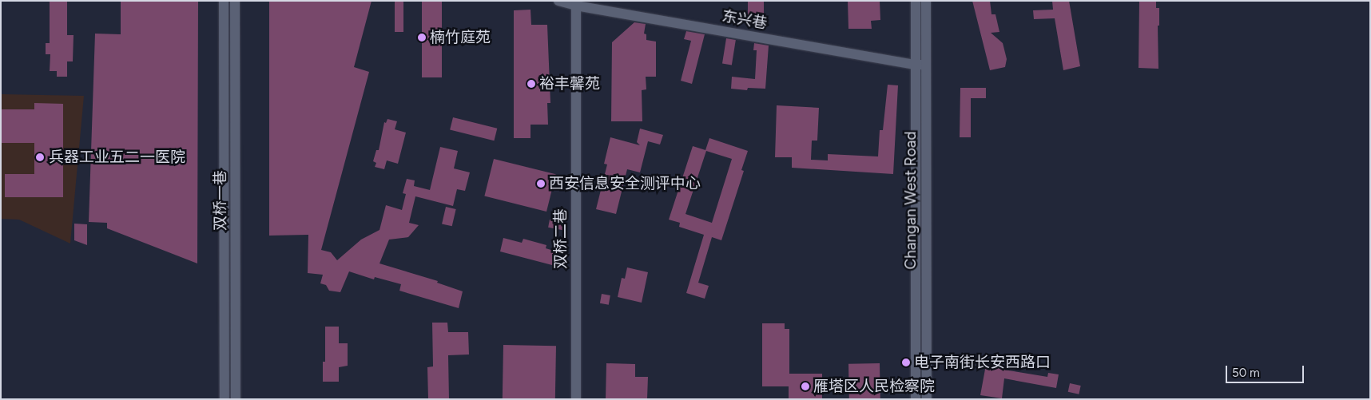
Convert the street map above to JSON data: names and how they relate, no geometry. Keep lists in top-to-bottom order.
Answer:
{
  "streets": {
    "street": [
      "东兴巷",
      "双桥一巷",
      "Changan West Road",
      "双桥二巷"
    ]
  },
  "crossings": [
    ["东兴巷", "Changan West Road"],
    ["东兴巷", "双桥二巷"]
  ],
  "places": [
    "楠竹庭苑",
    "裕丰馨苑",
    "兵器工业五二一医院",
    "西安信息安全测评中心",
    "电子南街长安西路口",
    "雁塔区人民检察院"
  ],
  "scale_bar": "50 m"
}
